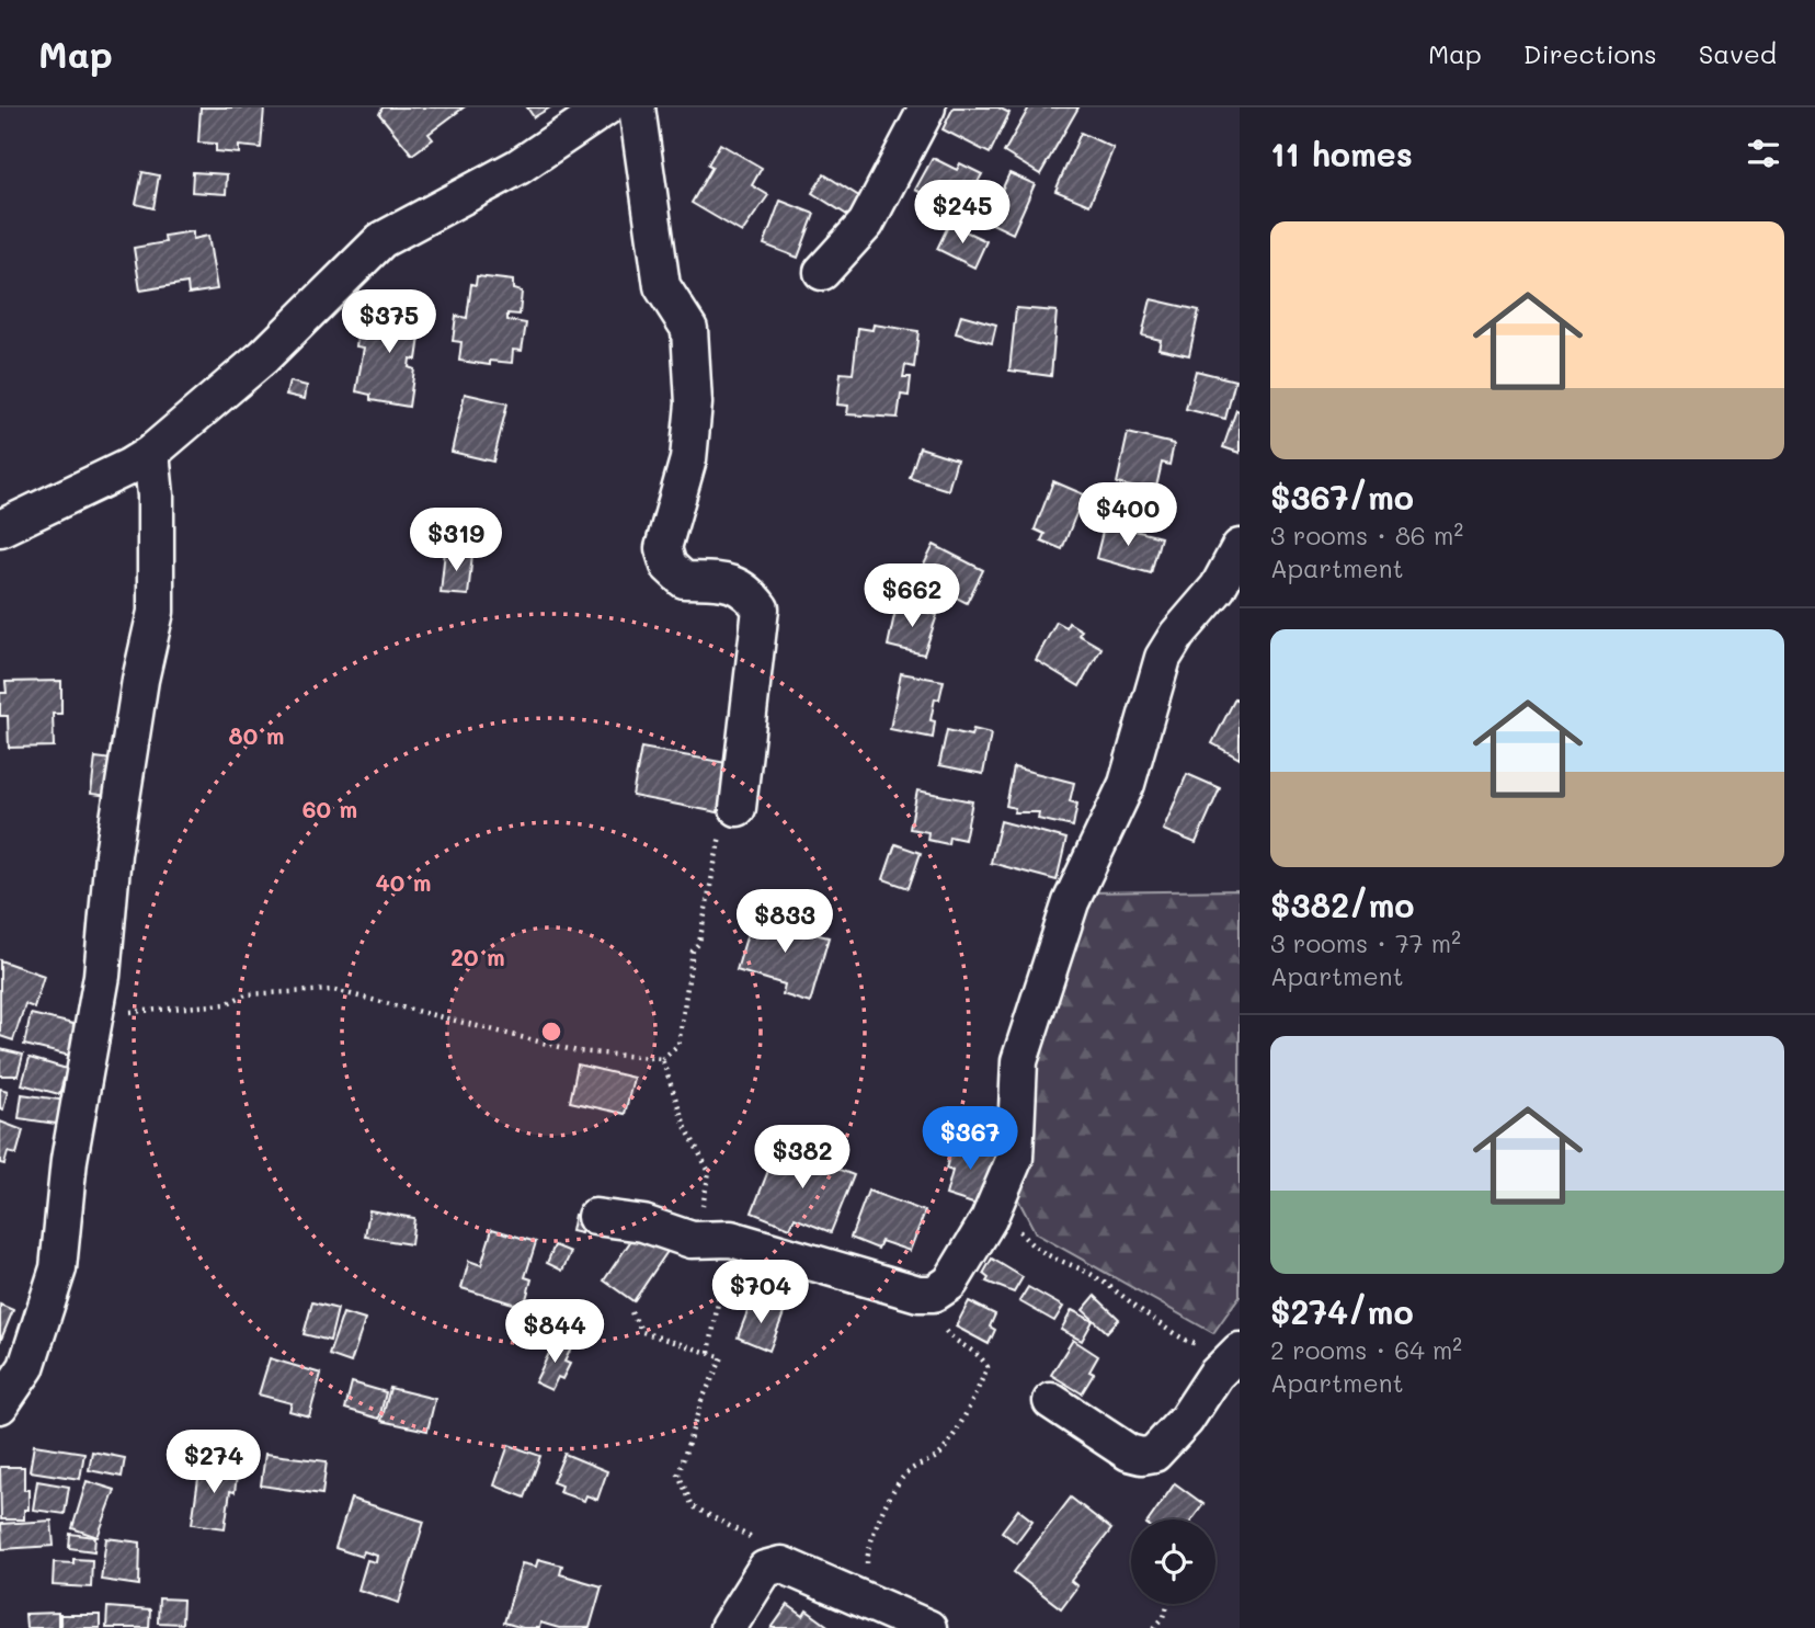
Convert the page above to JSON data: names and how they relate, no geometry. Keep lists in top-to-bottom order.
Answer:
{
  "page": {
    "header": "Map",
    "nav": ["Map", "Directions", "Saved"],
    "heading": "11 homes",
    "price": [
      "$245",
      "$375",
      "$400",
      "$319",
      "$662",
      "$833",
      "$367",
      "$382",
      "$704",
      "$844",
      "$274"
    ],
    "list": [
      {
        "name": "$367/mo",
        "note": "3 rooms · 86 m² · Apartment"
      },
      {
        "name": "$382/mo",
        "note": "3 rooms · 77 m² · Apartment"
      },
      {
        "name": "$274/mo",
        "note": "2 rooms · 64 m² · Apartment"
      }
    ]
  },
  "rings": [
    "80 m",
    "60 m",
    "40 m",
    "20 m"
  ]
}
